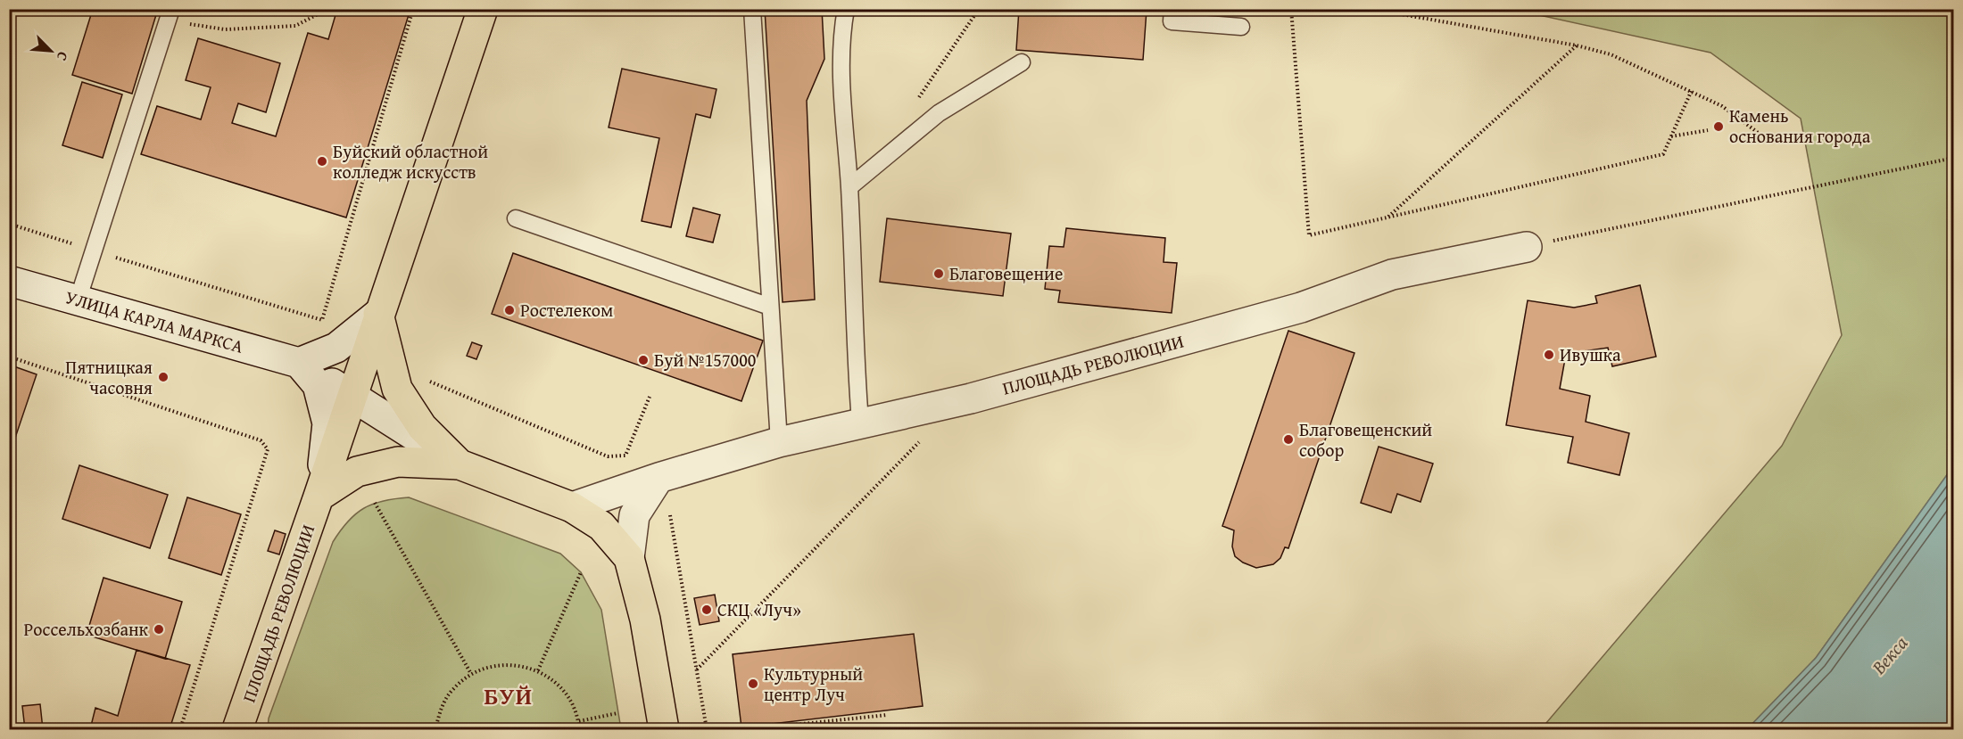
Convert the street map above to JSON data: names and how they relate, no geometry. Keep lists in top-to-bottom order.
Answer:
{
  "streets": {
    "main road": ["ПЛОЩАДЬ РЕВОЛЮЦИИ"],
    "street": ["УЛИЦА КАРЛА МАРКСА"]
  },
  "districts": ["БУЙ"],
  "water": ["Векса"],
  "places": [
    "Камень основания города",
    "Буйский областной колледж искусств",
    "Благовещение",
    "Ростелеком",
    "Ивушка",
    "Буй №157000",
    "Пятницкая часовня",
    "Благовещенский собор",
    "СКЦ «Луч»",
    "Россельхозбанк",
    "Культурный центр Луч"
  ],
  "north": "bottom right"
}
